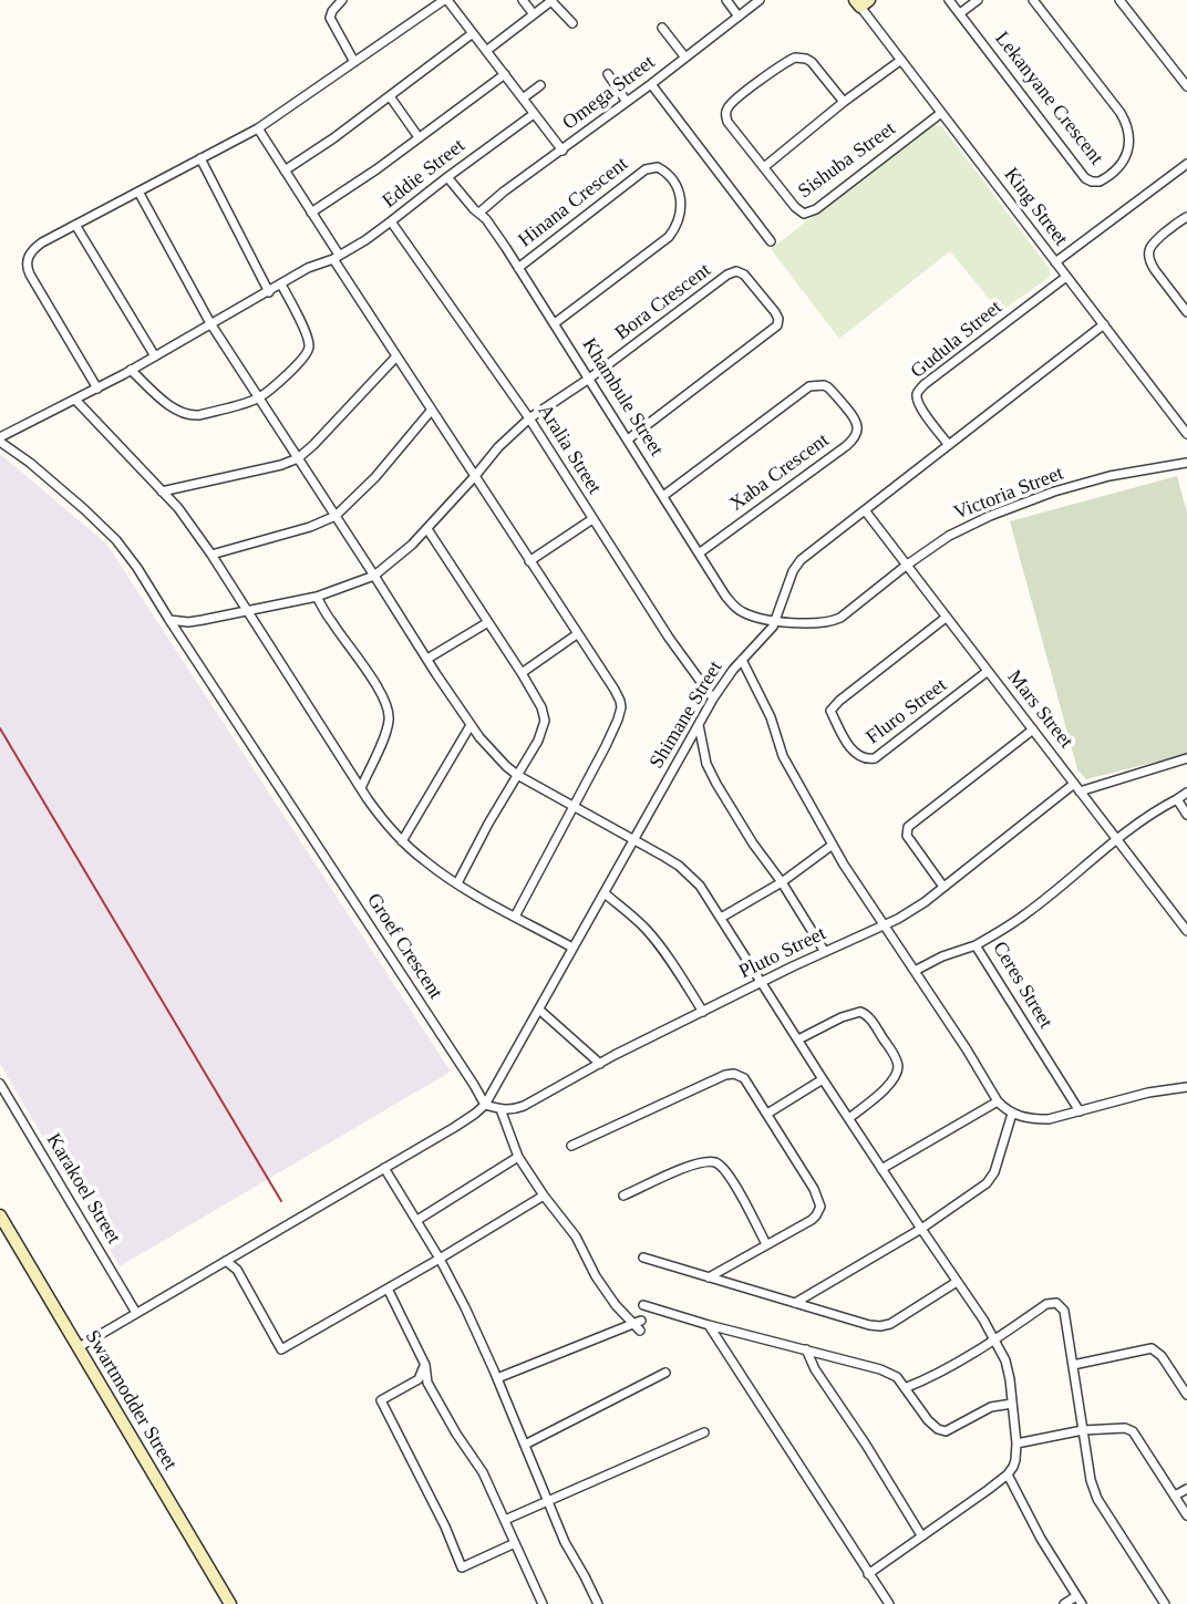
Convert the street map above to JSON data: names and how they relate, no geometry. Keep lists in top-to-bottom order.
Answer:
{
  "streets": {
    "main road": ["Swartmodder Street"],
    "street": [
      "Omega Street",
      "Lekanyane Crescent",
      "Sishuba Street",
      "Eddie Street",
      "Hinana Crescent",
      "King Street",
      "Bora Crescent",
      "Gudula Street",
      "Khambule Street",
      "Aralia Street",
      "Xaba Crescent",
      "Victoria Street",
      "Mars Street",
      "Fluro Street",
      "Shimane Street",
      "Groef Crescent",
      "Pluto Street",
      "Ceres Street",
      "Karakoel Street"
    ]
  },
  "crossings": [
    ["Omega Street", "Khambule Street"],
    ["Sishuba Street", "King Street"],
    ["Eddie Street", "Khambule Street"],
    ["Eddie Street", "Aralia Street"],
    ["Eddie Street", "Groef Crescent"],
    ["Hinana Crescent", "Khambule Street"],
    ["King Street", "Gudula Street"],
    ["King Street", "Shimane Street"],
    ["Bora Crescent", "Khambule Street"],
    ["Bora Crescent", "Aralia Street"],
    ["Gudula Street", "Shimane Street"],
    ["Khambule Street", "Xaba Crescent"],
    ["Khambule Street", "Victoria Street"],
    ["Khambule Street", "Shimane Street"],
    ["Aralia Street", "Shimane Street"],
    ["Victoria Street", "Mars Street"],
    ["Victoria Street", "Shimane Street"],
    ["Mars Street", "Fluro Street"],
    ["Mars Street", "Shimane Street"],
    ["Mars Street", "Pluto Street"],
    ["Mars Street", "Ceres Street"],
    ["Shimane Street", "Groef Crescent"]
  ]
}
